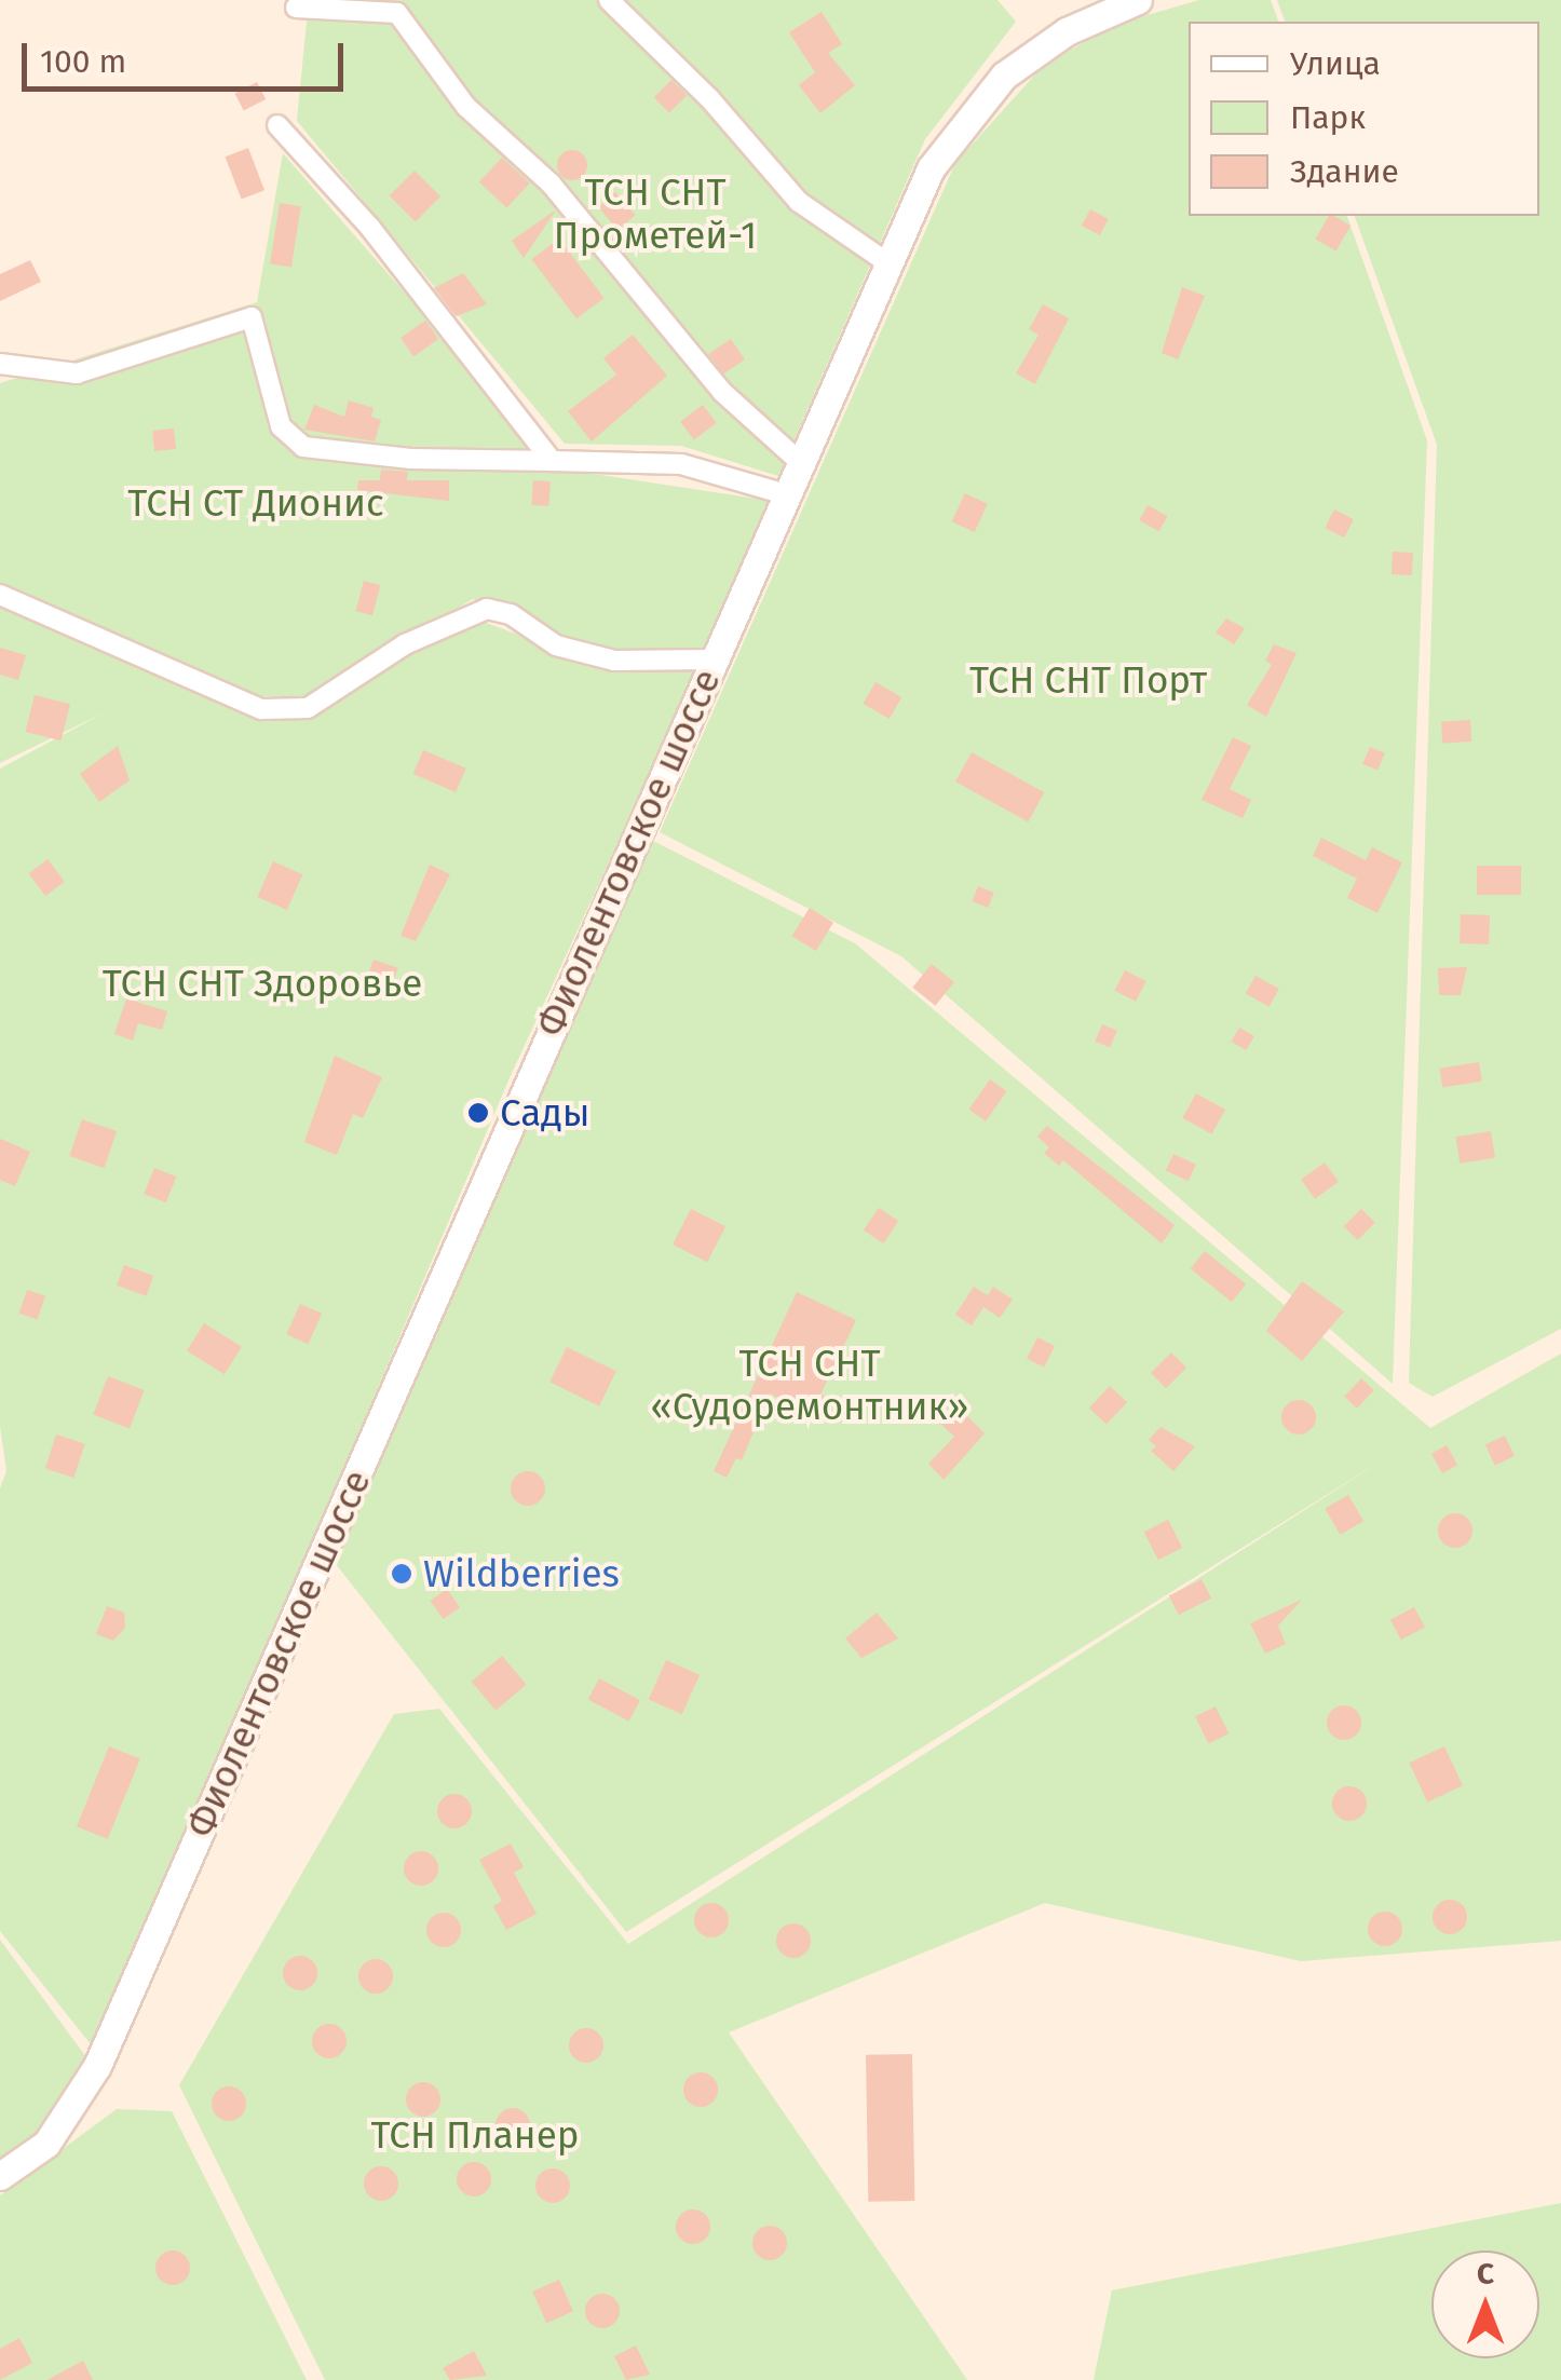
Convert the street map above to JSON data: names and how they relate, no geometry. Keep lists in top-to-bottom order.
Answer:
{
  "streets": {
    "main road": ["Фиолентовское шоссе"]
  },
  "parks": [
    "ТСН СНТ Прометей-1",
    "ТСН СТ Дионис",
    "ТСН СНТ Порт",
    "ТСН СНТ Здоровье",
    "ТСН СНТ «Судоремонтник»",
    "ТСН Планер"
  ],
  "places": ["Сады", "Wildberries"],
  "legend": ["Улица", "Парк", "Здание"],
  "scale_bar": "100 m",
  "north": "top"
}
